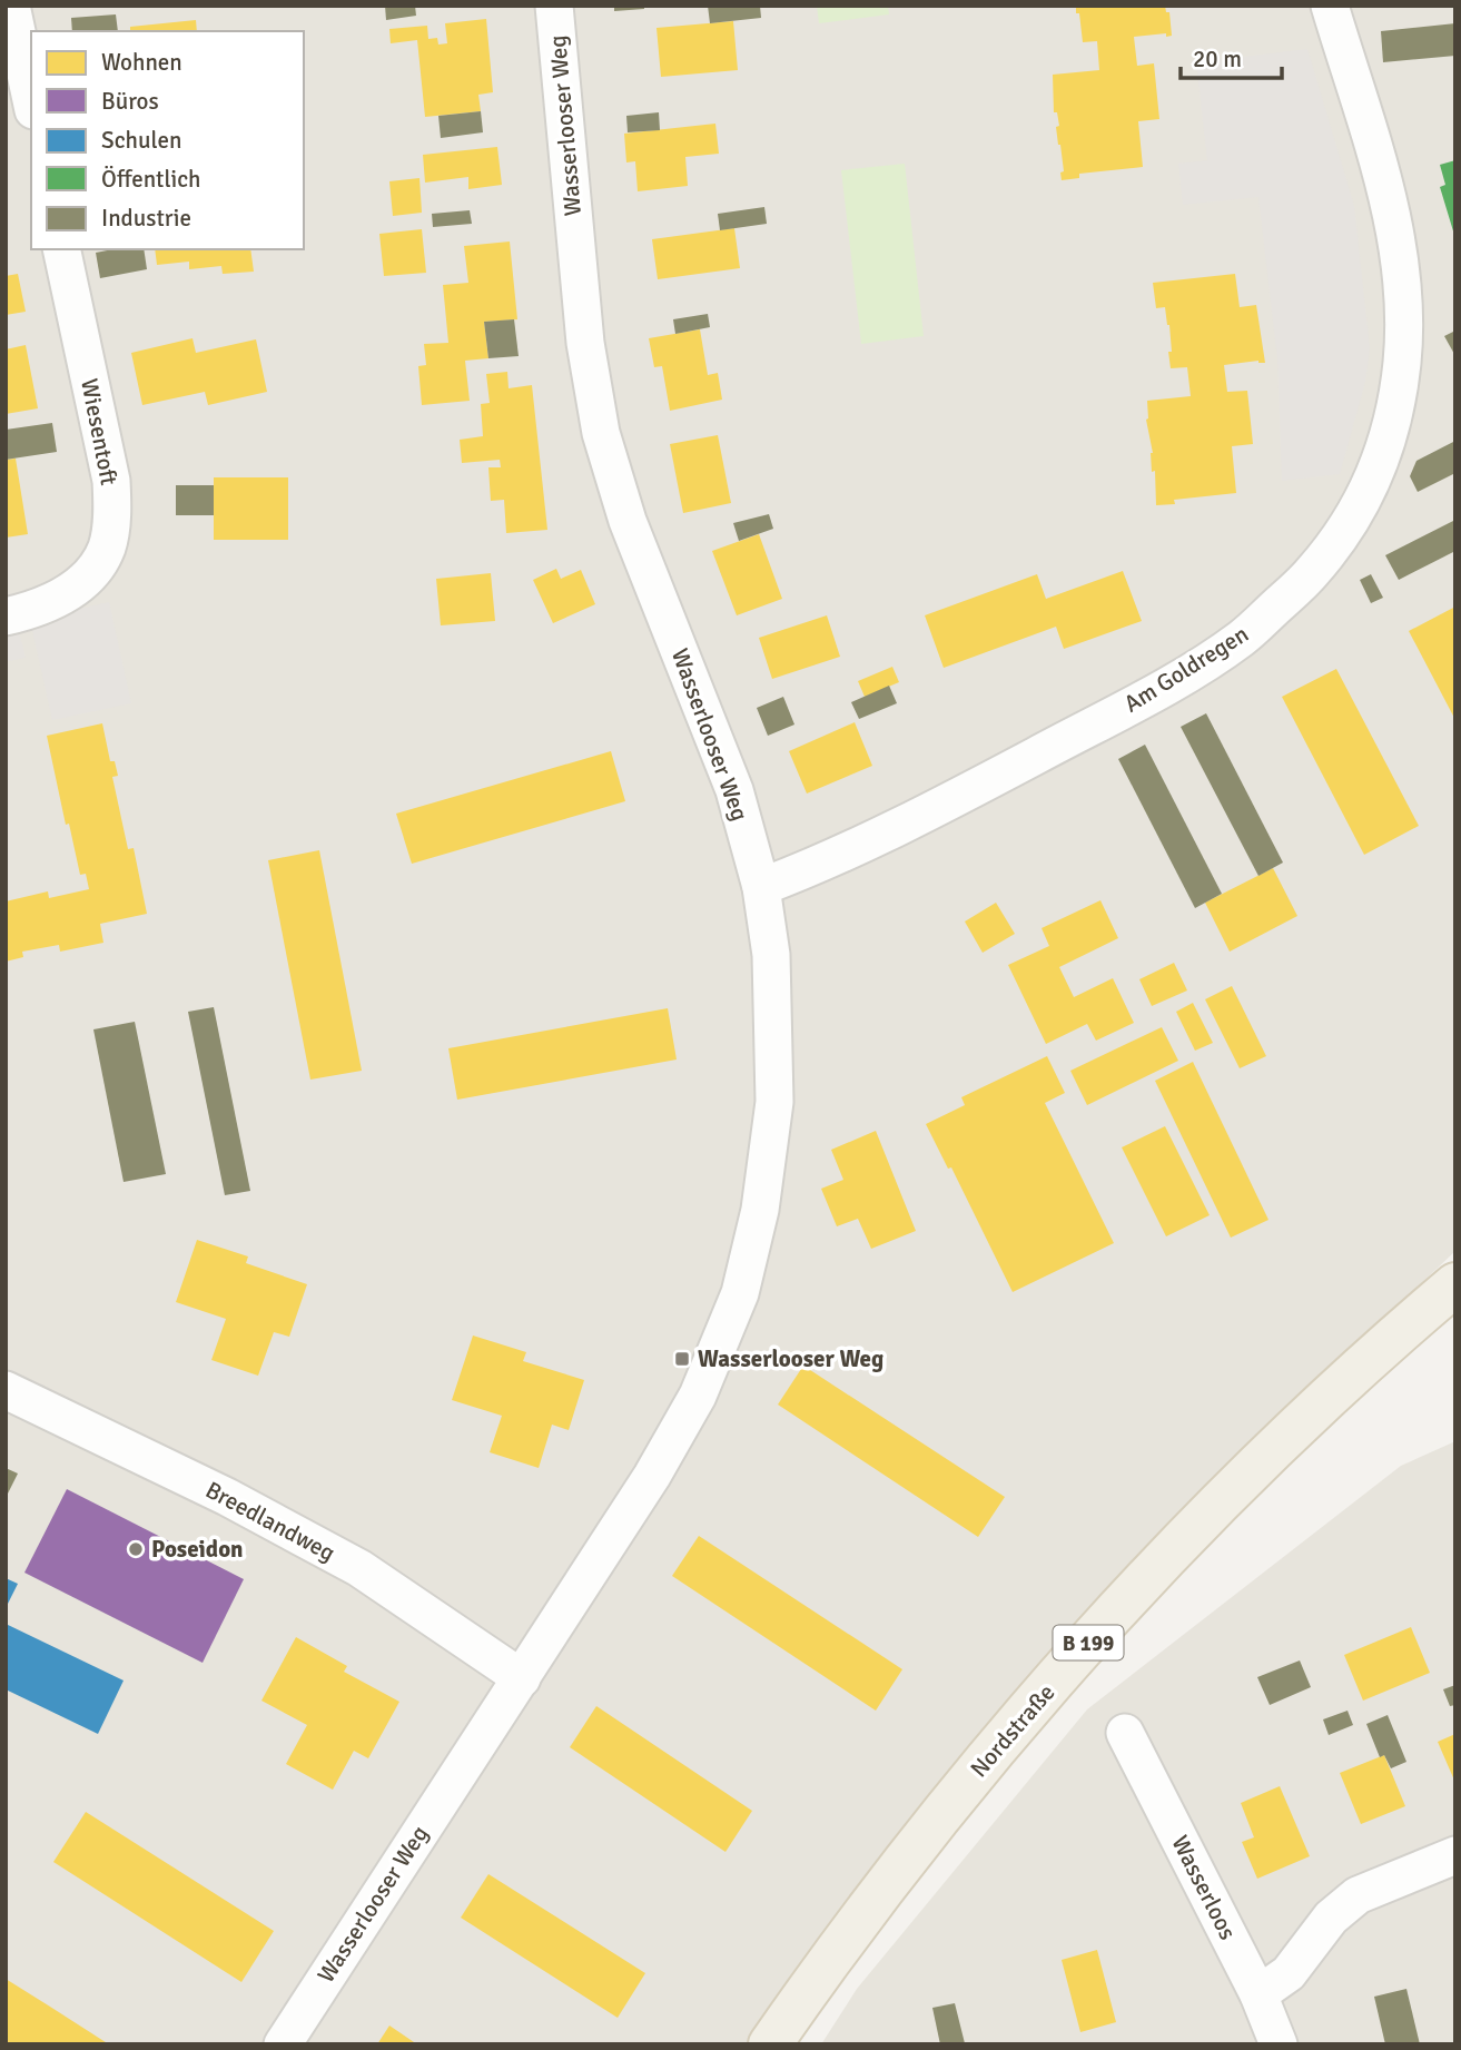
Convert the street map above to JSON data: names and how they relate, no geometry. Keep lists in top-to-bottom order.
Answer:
{
  "streets": {
    "main road": ["B 199", "Nordstraße"],
    "street": [
      "Wasserlooser Weg",
      "Wiesentoft",
      "Am Goldregen",
      "Breedlandweg",
      "Wasserloos"
    ]
  },
  "crossings": [
    ["Wasserlooser Weg", "Am Goldregen"],
    ["Wasserlooser Weg", "Breedlandweg"]
  ],
  "places": {
    "transit": ["Wasserlooser Weg"],
    "other": ["Poseidon"]
  },
  "legend": [
    "Wohnen",
    "Büros",
    "Schulen",
    "Öffentlich",
    "Industrie"
  ],
  "scale_bar": "20 m"
}
